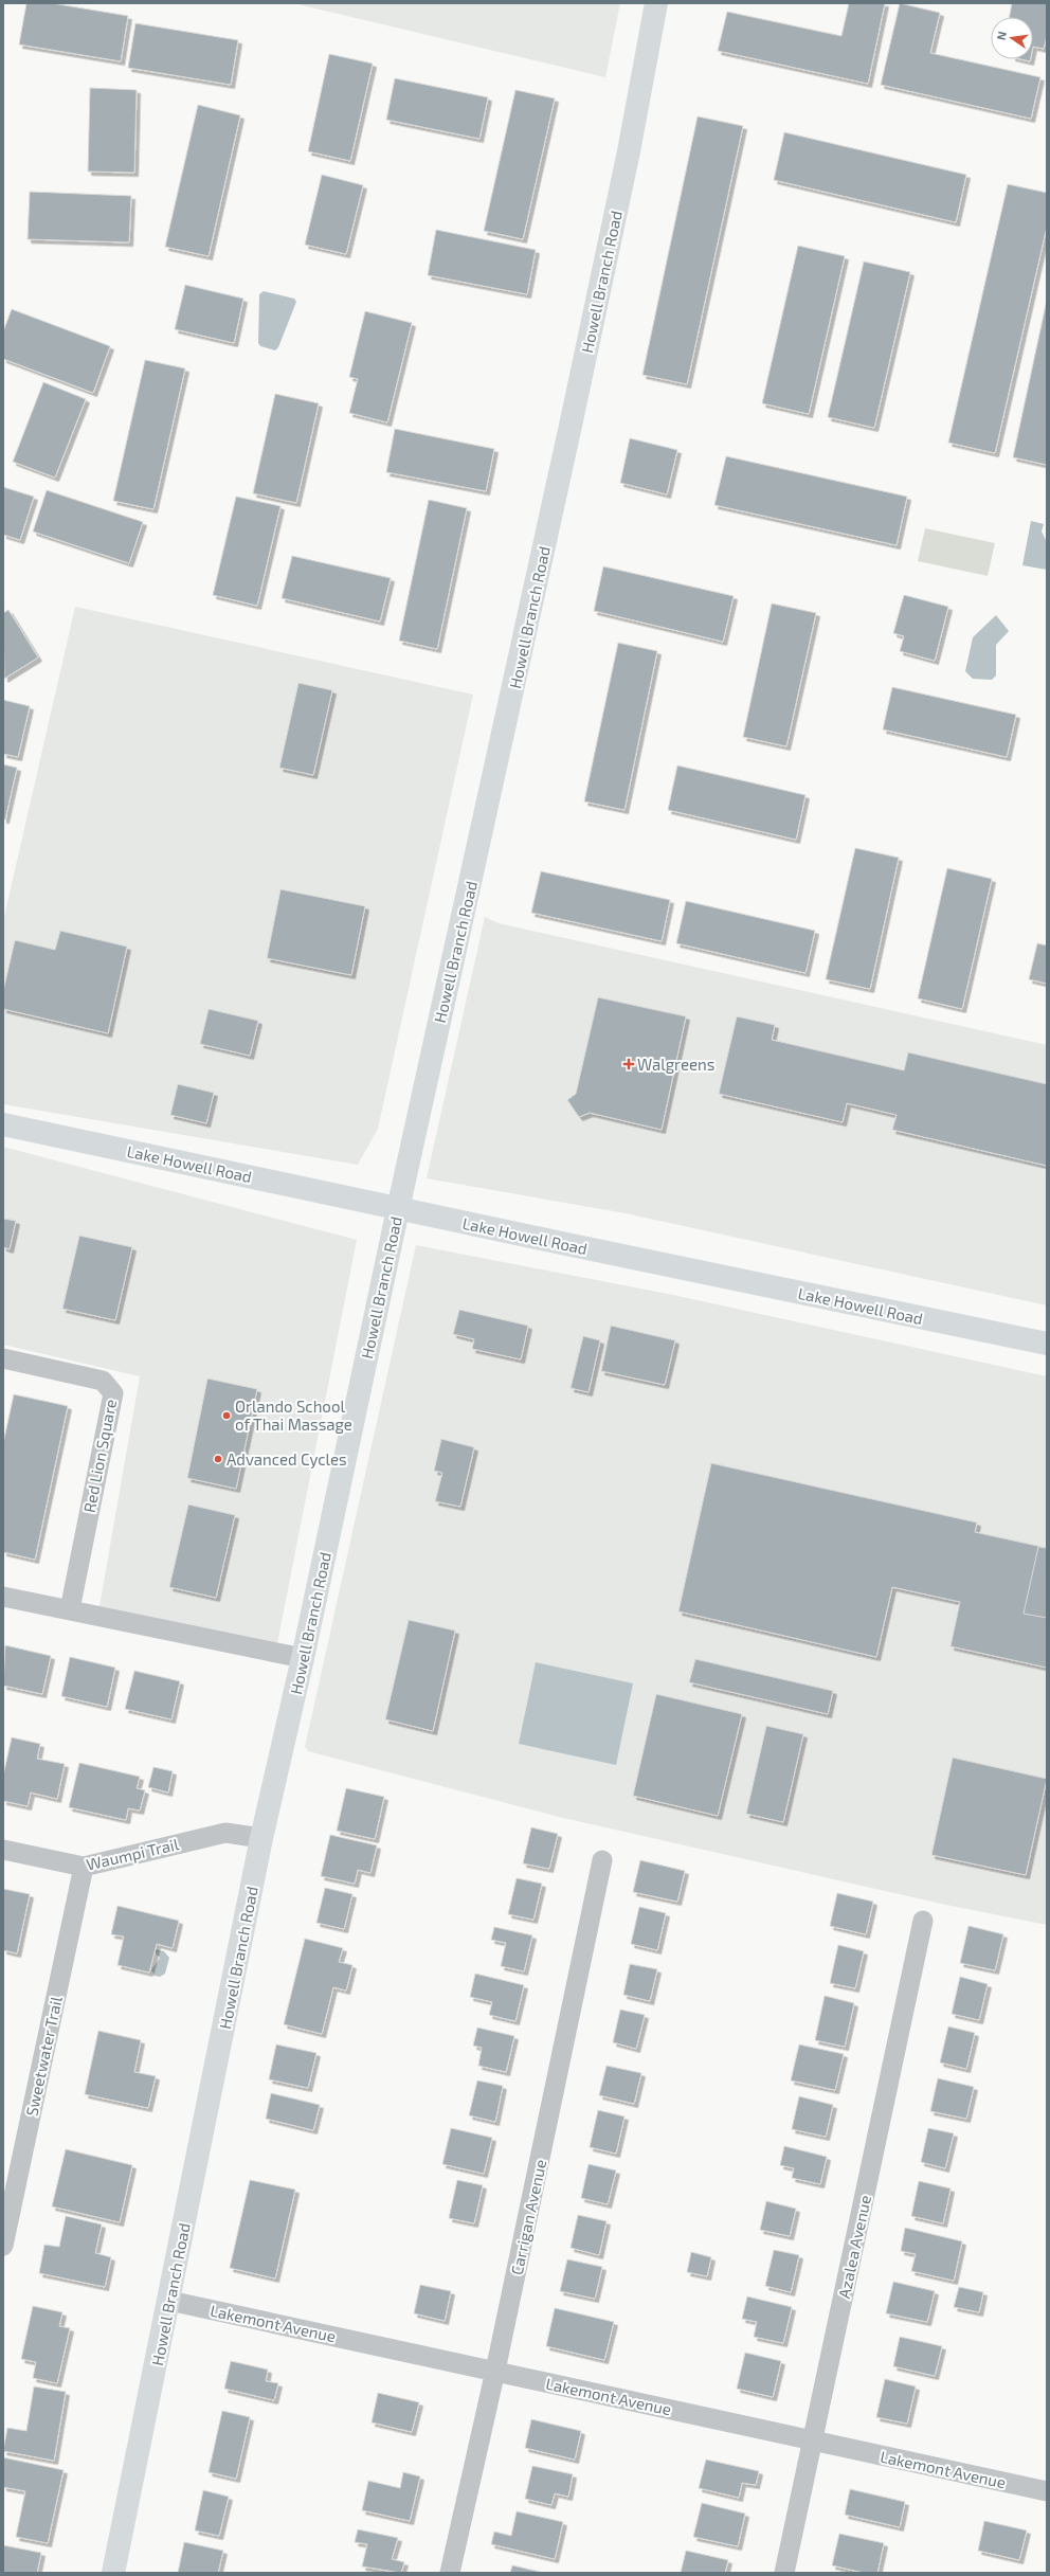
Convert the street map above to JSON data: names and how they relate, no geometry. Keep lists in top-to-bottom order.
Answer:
{
  "streets": {
    "main road": ["Howell Branch Road", "Lake Howell Road"],
    "street": [
      "Red Lion Square",
      "Waumpi Trail",
      "Sweetwater Trail",
      "Carrigan Avenue",
      "Azalea Avenue",
      "Lakemont Avenue"
    ]
  },
  "crossings": [
    ["Howell Branch Road", "Lake Howell Road"],
    ["Howell Branch Road", "Waumpi Trail"],
    ["Howell Branch Road", "Lakemont Avenue"],
    ["Waumpi Trail", "Sweetwater Trail"],
    ["Carrigan Avenue", "Lakemont Avenue"],
    ["Azalea Avenue", "Lakemont Avenue"]
  ],
  "places": {
    "health": ["Walgreens"],
    "other": ["Orlando School of Thai Massage", "Advanced Cycles"]
  },
  "north": "left"
}
